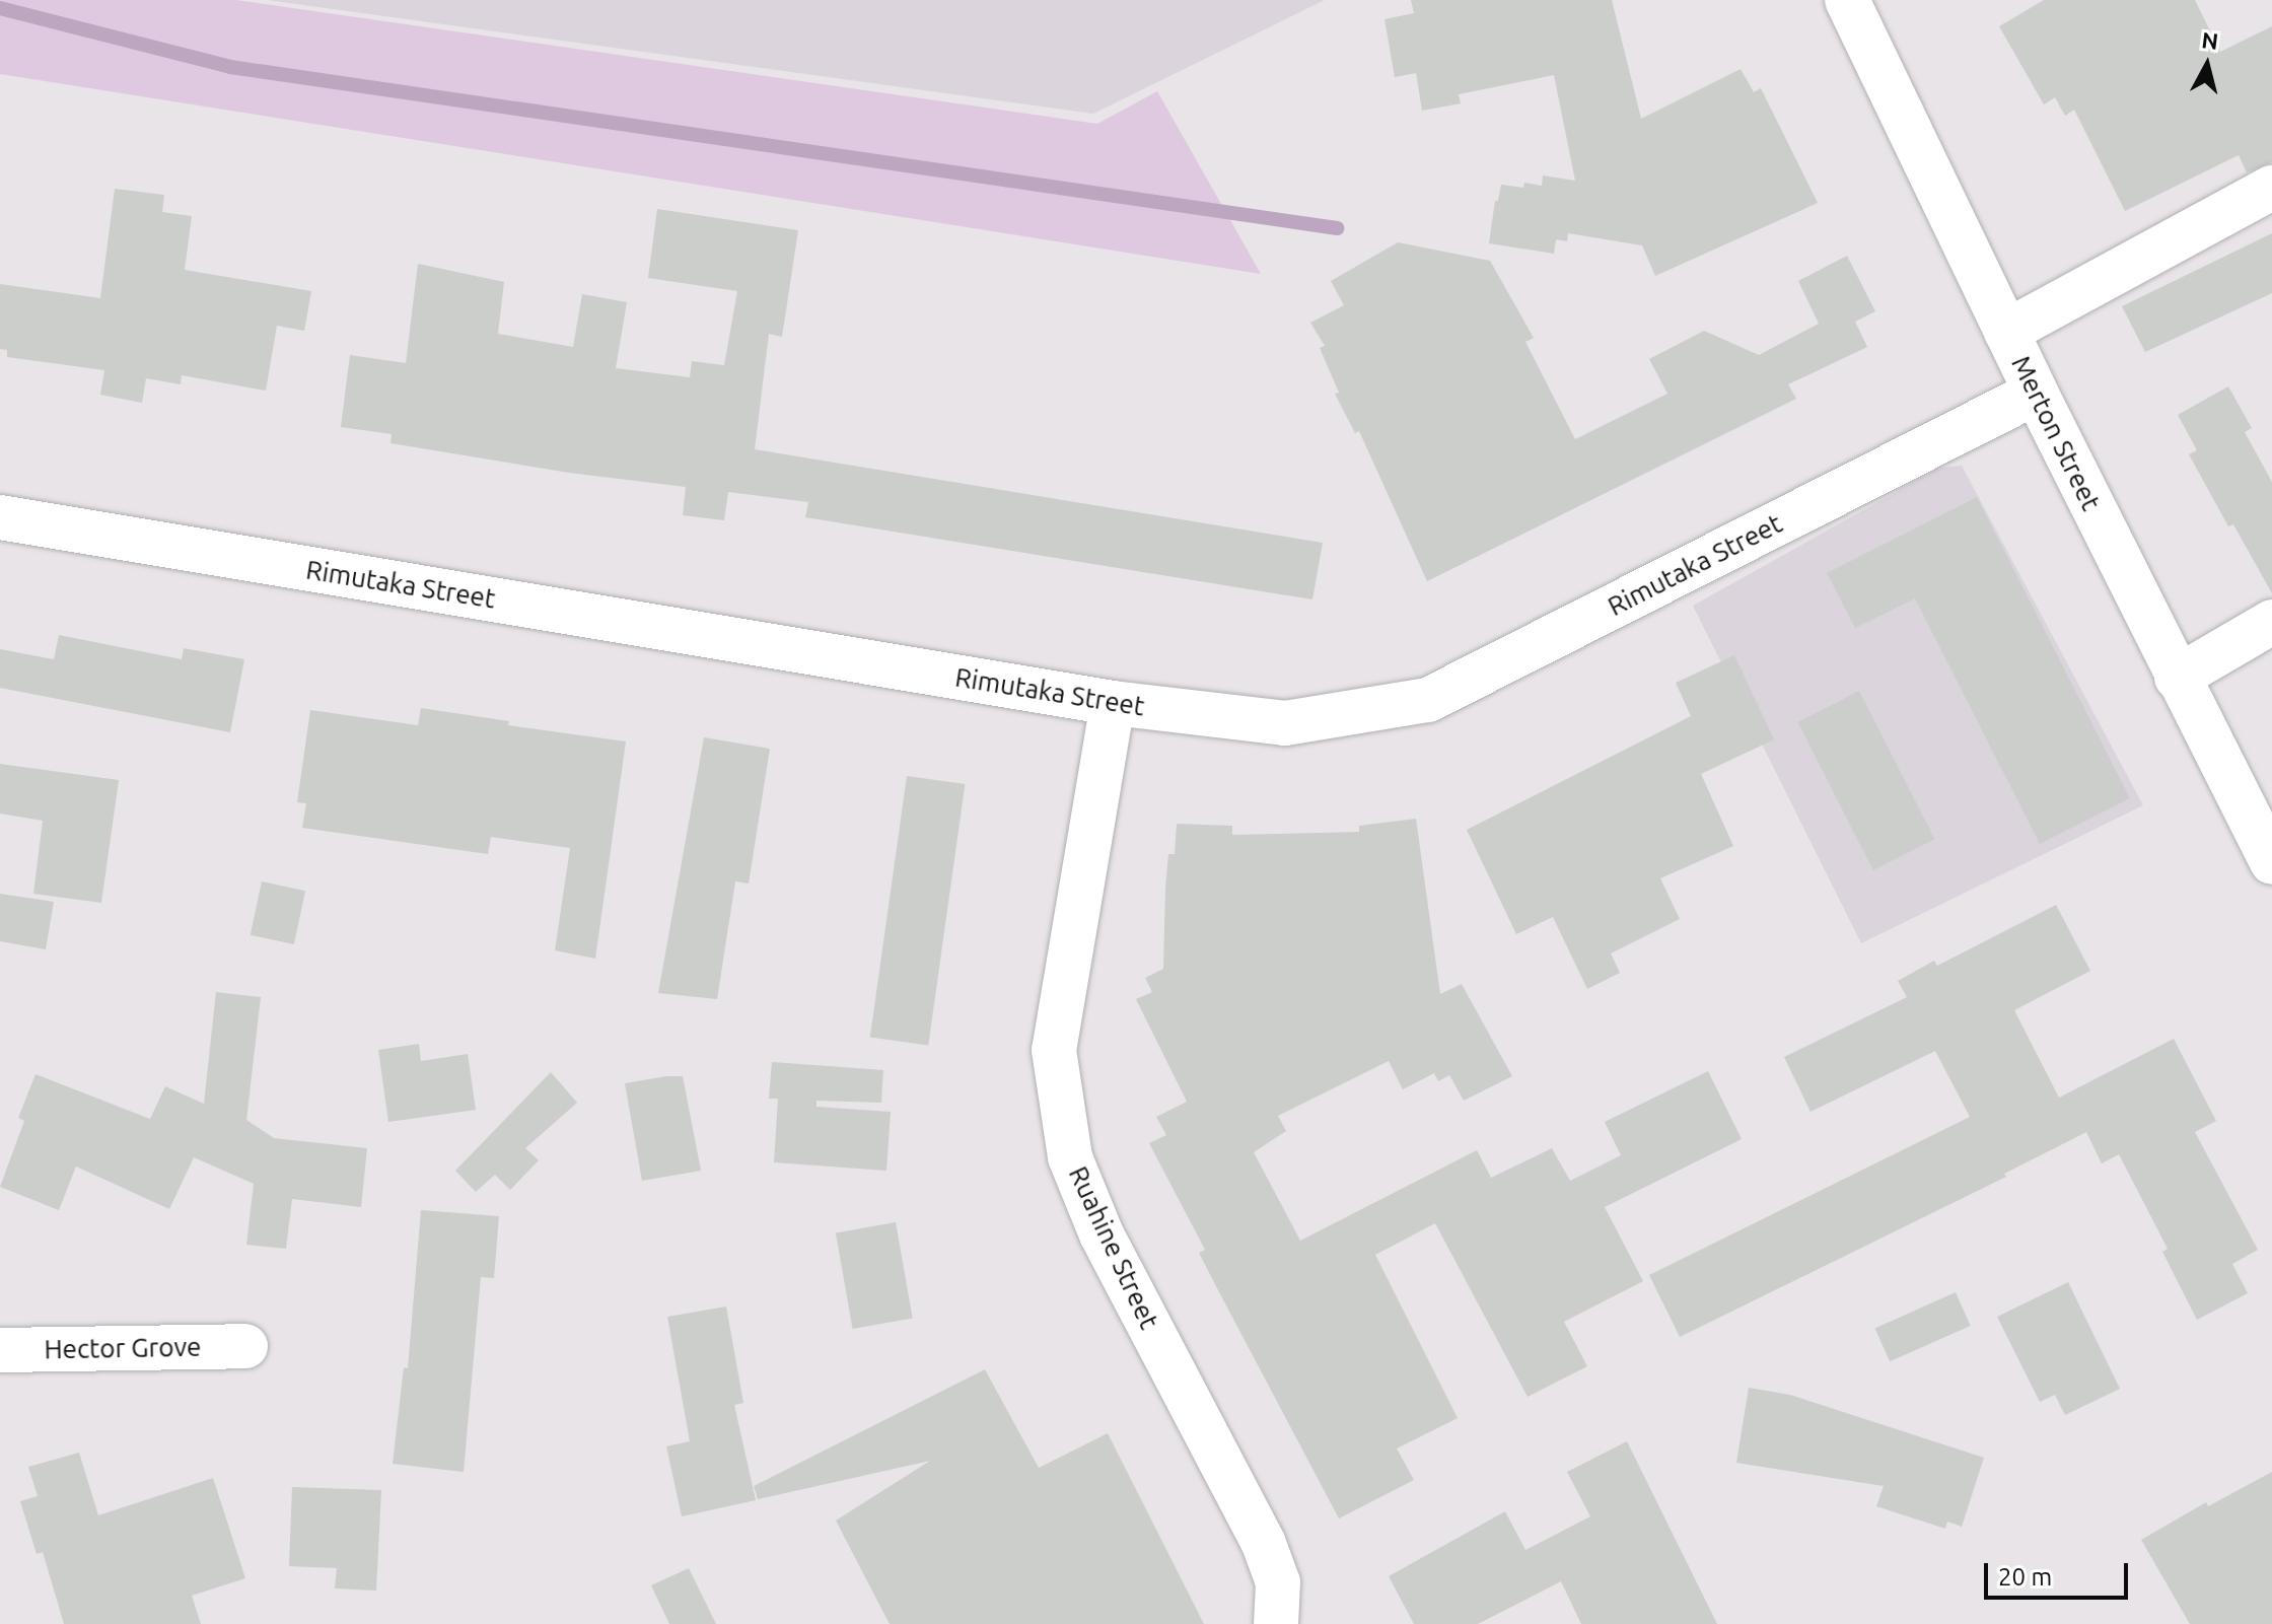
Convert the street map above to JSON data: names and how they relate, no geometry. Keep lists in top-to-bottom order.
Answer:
{
  "streets": {
    "street": [
      "Merton Street",
      "Rimutaka Street",
      "Ruahine Street",
      "Hector Grove"
    ]
  },
  "crossings": [
    ["Merton Street", "Rimutaka Street"],
    ["Rimutaka Street", "Ruahine Street"]
  ],
  "scale_bar": "20 m",
  "north": "top"
}
